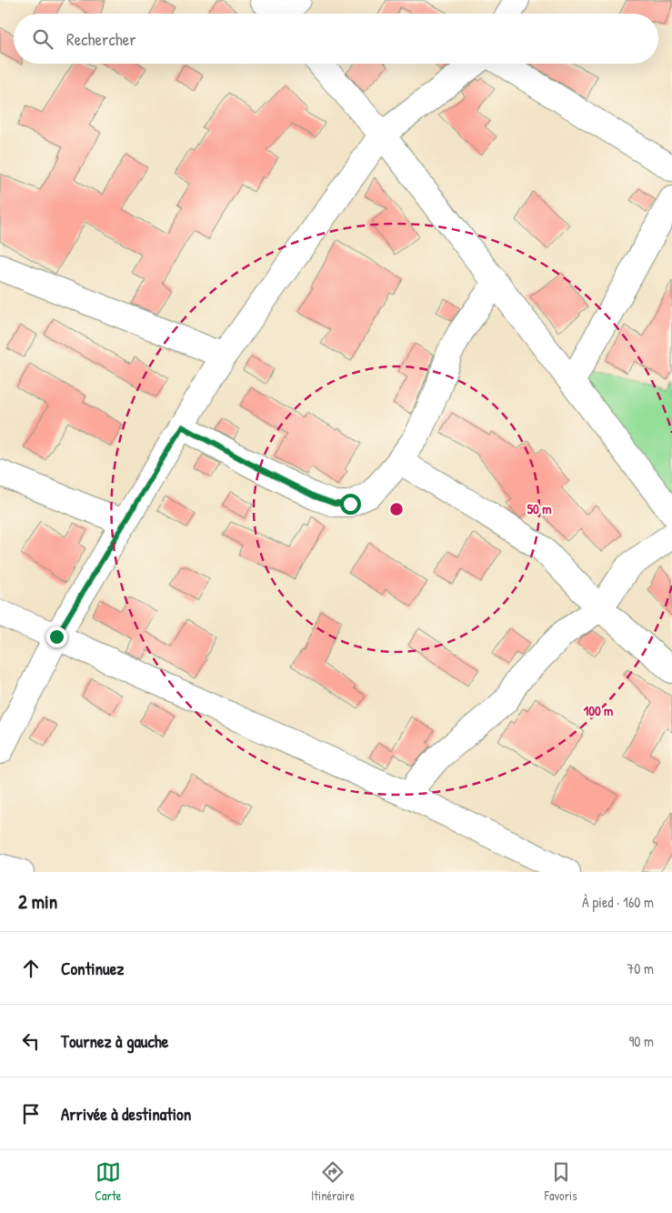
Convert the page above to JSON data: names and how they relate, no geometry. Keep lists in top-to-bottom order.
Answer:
{
  "page": {
    "search": "Rechercher",
    "heading": ["2 min", "À pied · 160 m"],
    "list": [
      ["Continuez", "70 m"],
      ["Tournez à gauche", "90 m"],
      "Arrivée à destination"
    ],
    "nav": ["Carte", "Itinéraire", "Favoris"]
  },
  "rings": ["50 m", "100 m"]
}
